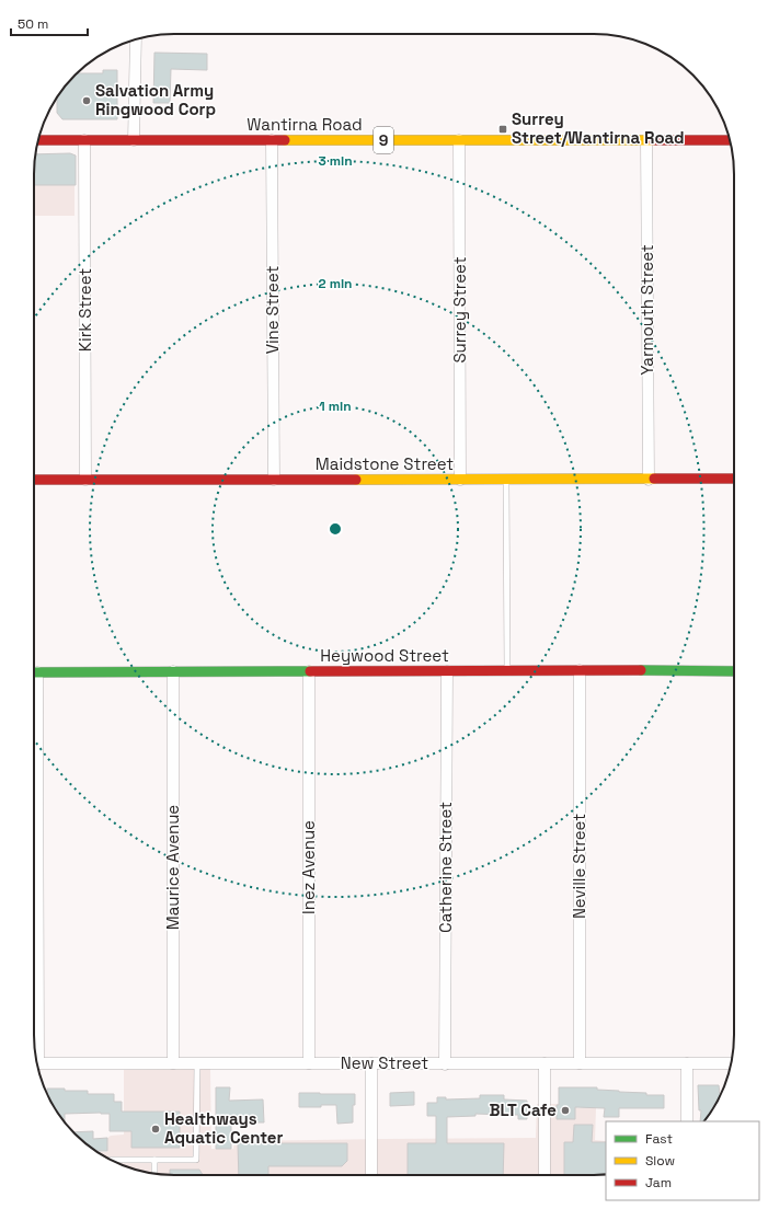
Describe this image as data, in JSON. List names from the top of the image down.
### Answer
{
  "streets": {
    "street": [
      "Wantirna Road",
      "9",
      "Kirk Street",
      "Vine Street",
      "Surrey Street",
      "Yarmouth Street",
      "Maidstone Street",
      "Heywood Street",
      "Neville Street",
      "Maurice Avenue",
      "Inez Avenue",
      "Catherine Street",
      "New Street"
    ]
  },
  "crossings": [
    ["Wantirna Road", "Kirk Street"],
    ["Wantirna Road", "Vine Street"],
    ["Wantirna Road", "Surrey Street"],
    ["Wantirna Road", "Yarmouth Street"],
    ["Kirk Street", "Maidstone Street"],
    ["Vine Street", "Maidstone Street"],
    ["Surrey Street", "Maidstone Street"],
    ["Yarmouth Street", "Maidstone Street"],
    ["Heywood Street", "Neville Street"],
    ["Heywood Street", "Maurice Avenue"],
    ["Heywood Street", "Inez Avenue"],
    ["Heywood Street", "Catherine Street"],
    ["Neville Street", "New Street"],
    ["Maurice Avenue", "New Street"],
    ["Inez Avenue", "New Street"],
    ["Catherine Street", "New Street"]
  ],
  "places": {
    "other": ["Salvation Army Ringwood Corp", "BLT Cafe", "Healthways Aquatic Center"],
    "transit": ["Surrey Street/Wantirna Road"]
  },
  "legend": ["Fast", "Slow", "Jam"],
  "scale_bar": "50 m",
  "rings": ["3 min", "2 min", "1 min"]
}
